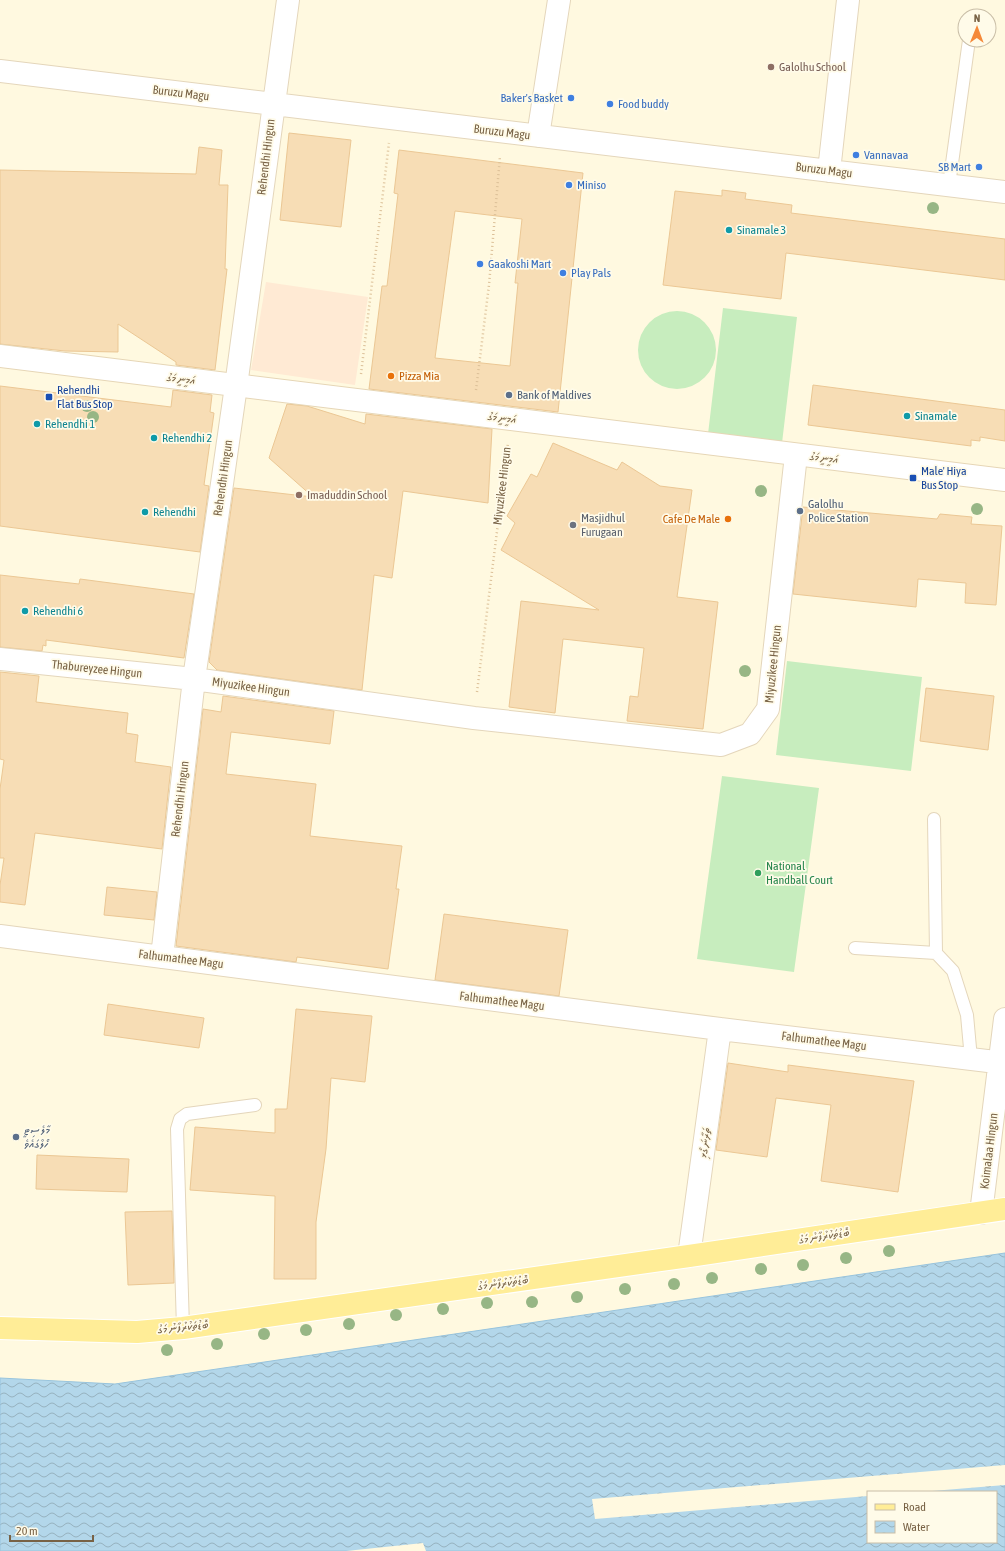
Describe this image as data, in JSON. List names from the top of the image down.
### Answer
{
  "streets": {
    "main road": ["ބޮޑުތަކުރުފާނު މަގު"],
    "street": [
      "Buruzu Magu",
      "Rehendhi Hingun",
      "އަމީނީ މަގު",
      "Miyuzikee Hingun",
      "Thabureyzee Hingun",
      "Falhumathee Magu",
      "ތަރާނަ ގޯޅި",
      "Koimalaa Hingun"
    ]
  },
  "crossings": [
    ["Buruzu Magu", "Rehendhi Hingun"],
    ["Rehendhi Hingun", "އަމީނީ މަގު"],
    ["Rehendhi Hingun", "Miyuzikee Hingun"],
    ["Rehendhi Hingun", "Thabureyzee Hingun"],
    ["Rehendhi Hingun", "Falhumathee Magu"],
    ["އަމީނީ މަގު", "Miyuzikee Hingun"],
    ["Miyuzikee Hingun", "Thabureyzee Hingun"],
    ["Falhumathee Magu", "ތަރާނަ ގޯޅި"],
    ["Falhumathee Magu", "Koimalaa Hingun"],
    ["ތަރާނަ ގޯޅި", "ބޮޑުތަކުރުފާނު މަގު"],
    ["Koimalaa Hingun", "ބޮޑުތަކުރުފާނު މަގު"]
  ],
  "places": {
    "other": [
      "Galolhu School",
      "Baker's Basket",
      "Food buddy",
      "Vannavaa",
      "SB Mart",
      "Miniso",
      "Sinamale 3",
      "Gaakoshi Mart",
      "Play Pals",
      "Pizza Mia",
      "Bank of Maldives",
      "Sinamale",
      "Rehendhi 1",
      "Rehendhi 2",
      "Imaduddin School",
      "Galolhu Police Station",
      "Rehendhi",
      "Cafe De Male",
      "Masjidhul Furugaan",
      "Rehendhi 6",
      "National Handball Court",
      "މާލެ ސިޓީ ހޯލްގައެވެ"
    ],
    "transit": ["Rehendhi Flat Bus Stop", "Male' Hiya Bus Stop"]
  },
  "legend": ["Road", "Water"],
  "scale_bar": "20 m",
  "north": "top"
}
